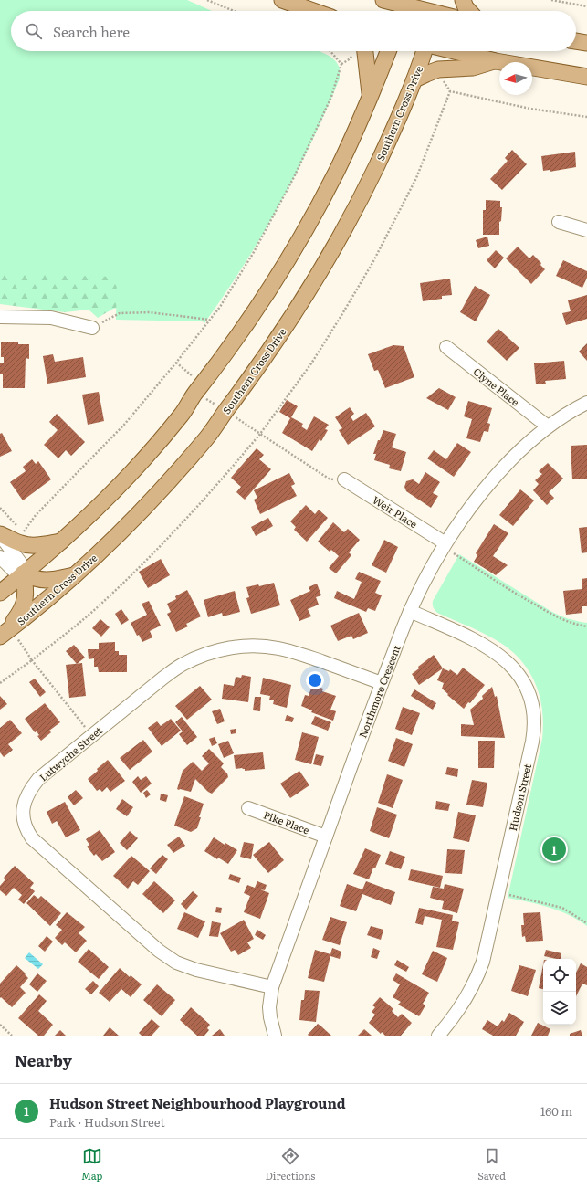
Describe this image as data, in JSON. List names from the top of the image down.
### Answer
{
  "streets": {
    "main road": ["Southern Cross Drive"],
    "street": [
      "Clyne Place",
      "Weir Place",
      "Northmore Crescent",
      "Lutwyche Street",
      "Hudson Street",
      "Pike Place"
    ]
  },
  "crossings": [
    ["Clyne Place", "Northmore Crescent"],
    ["Weir Place", "Northmore Crescent"],
    ["Northmore Crescent", "Lutwyche Street"],
    ["Northmore Crescent", "Hudson Street"],
    ["Northmore Crescent", "Pike Place"]
  ],
  "north": "left",
  "page": {
    "search": "Search here",
    "pins": "1",
    "heading": "Nearby",
    "list": [
      {
        "mark": "1",
        "name": "Hudson Street Neighbourhood Playground",
        "note": "Park · Hudson Street",
        "value": "160 m"
      }
    ],
    "nav": ["Map", "Directions", "Saved"]
  }
}
